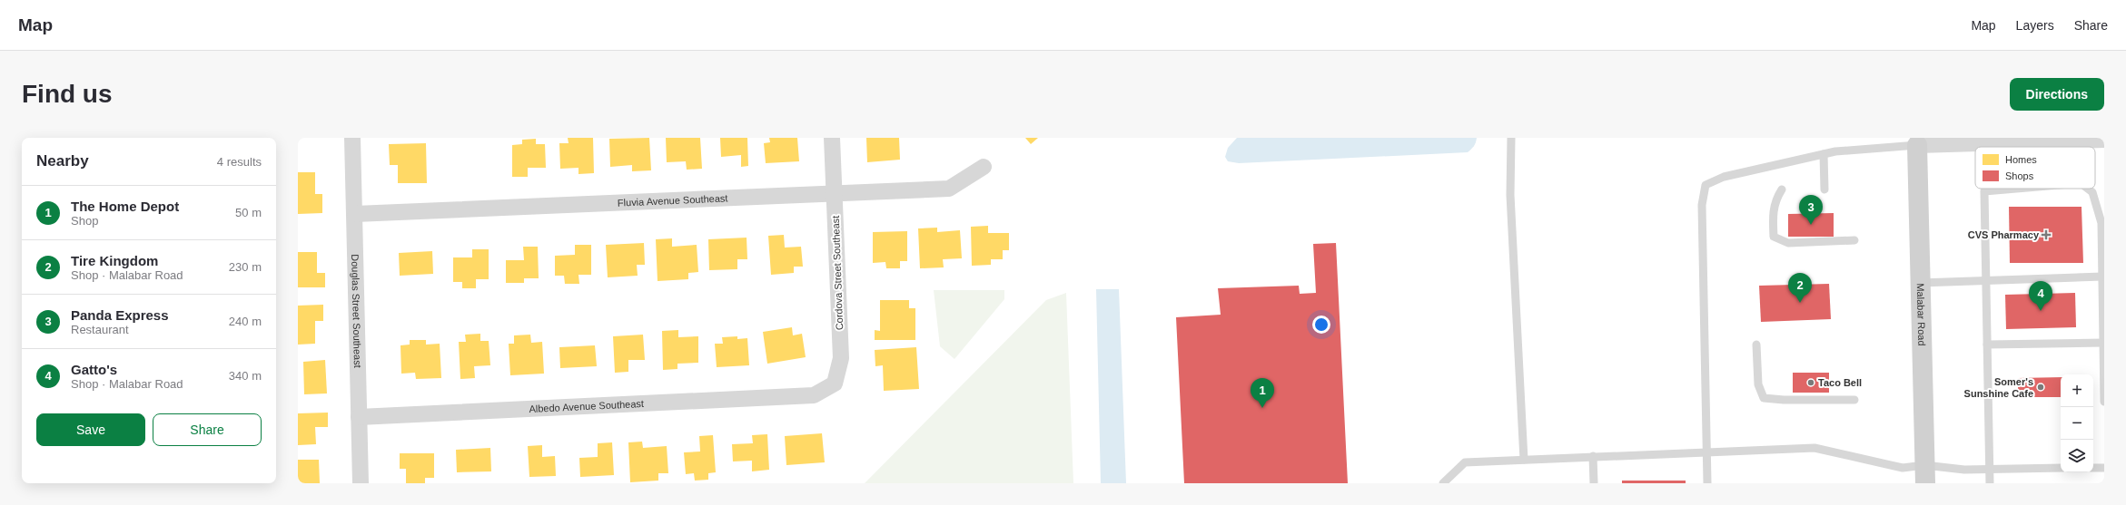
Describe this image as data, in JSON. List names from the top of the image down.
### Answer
{
  "streets": {
    "main road": ["Malabar Road"],
    "street": [
      "Fluvia Avenue Southeast",
      "Cordova Street Southeast",
      "Douglas Street Southeast",
      "Albedo Avenue Southeast"
    ]
  },
  "crossings": [
    ["Fluvia Avenue Southeast", "Cordova Street Southeast"],
    ["Fluvia Avenue Southeast", "Douglas Street Southeast"],
    ["Cordova Street Southeast", "Albedo Avenue Southeast"],
    ["Douglas Street Southeast", "Albedo Avenue Southeast"]
  ],
  "places": {
    "health": ["CVS Pharmacy"],
    "other": ["Taco Bell", "Somer's Sunshine Cafe"]
  },
  "legend": ["Homes", "Shops"],
  "page": {
    "header": "Map",
    "nav": ["Map", "Layers", "Share"],
    "buttons": [
      "Directions",
      ["Save", "Share"]
    ],
    "title": "Find us",
    "heading": ["Nearby", "4 results"],
    "list": [
      {
        "mark": "1",
        "name": "The Home Depot",
        "note": "Shop",
        "value": "50 m"
      },
      {
        "mark": "2",
        "name": "Tire Kingdom",
        "note": "Shop · Malabar Road",
        "value": "230 m"
      },
      {
        "mark": "3",
        "name": "Panda Express",
        "note": "Restaurant",
        "value": "240 m"
      },
      {
        "mark": "4",
        "name": "Gatto's",
        "note": "Shop · Malabar Road",
        "value": "340 m"
      }
    ],
    "pins": [
      "3",
      "2",
      "4",
      "1"
    ],
    "map_buttons": ["+", "−"]
  }
}
